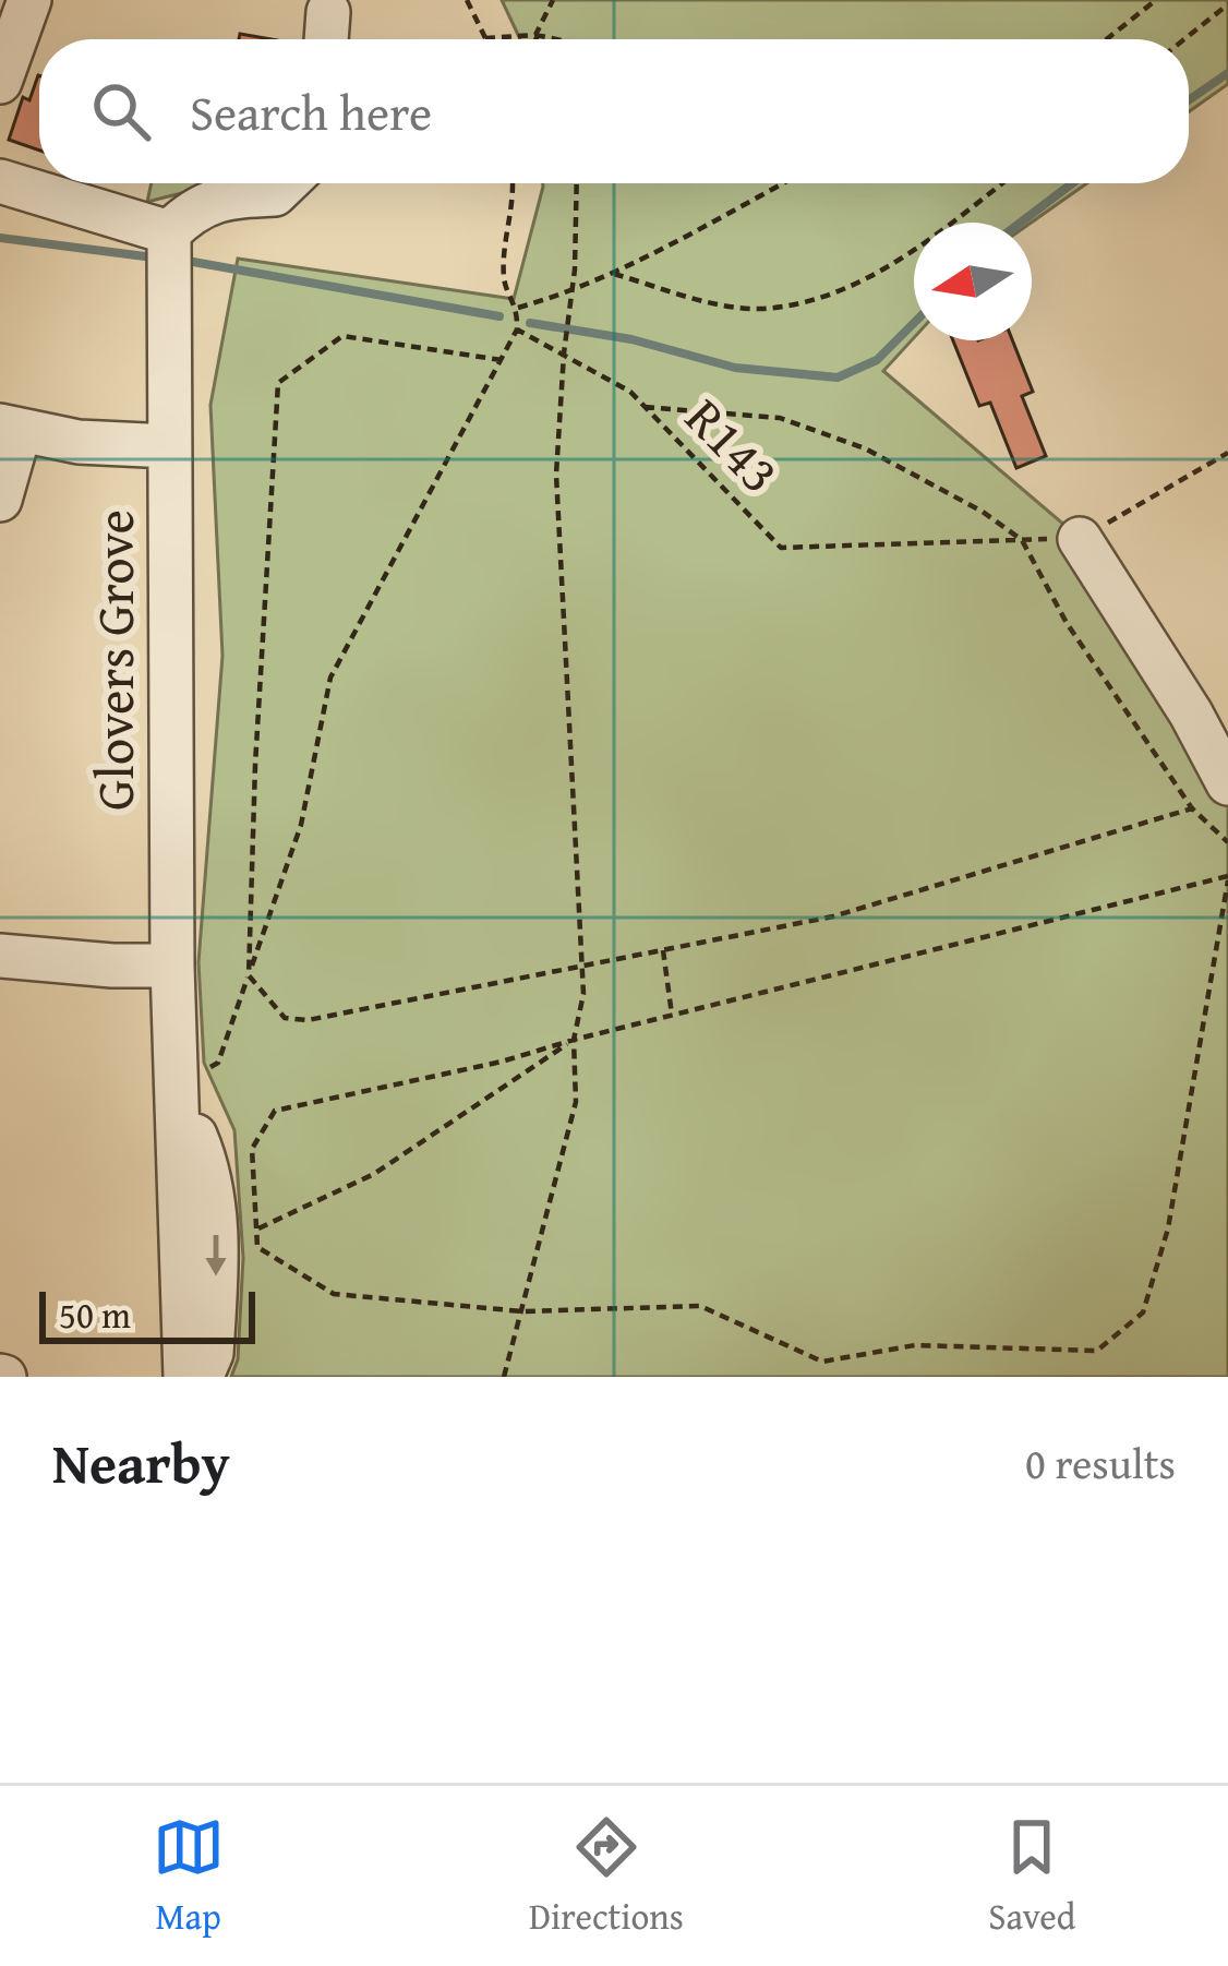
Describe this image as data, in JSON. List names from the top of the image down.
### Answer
{
  "streets": {
    "street": ["Glovers Grove"],
    "path": ["R143"]
  },
  "scale_bar": "50 m",
  "north": "left",
  "page": {
    "search": "Search here",
    "scale": "50 m",
    "heading": ["Nearby", "0 results"],
    "nav": ["Map", "Directions", "Saved"]
  }
}
